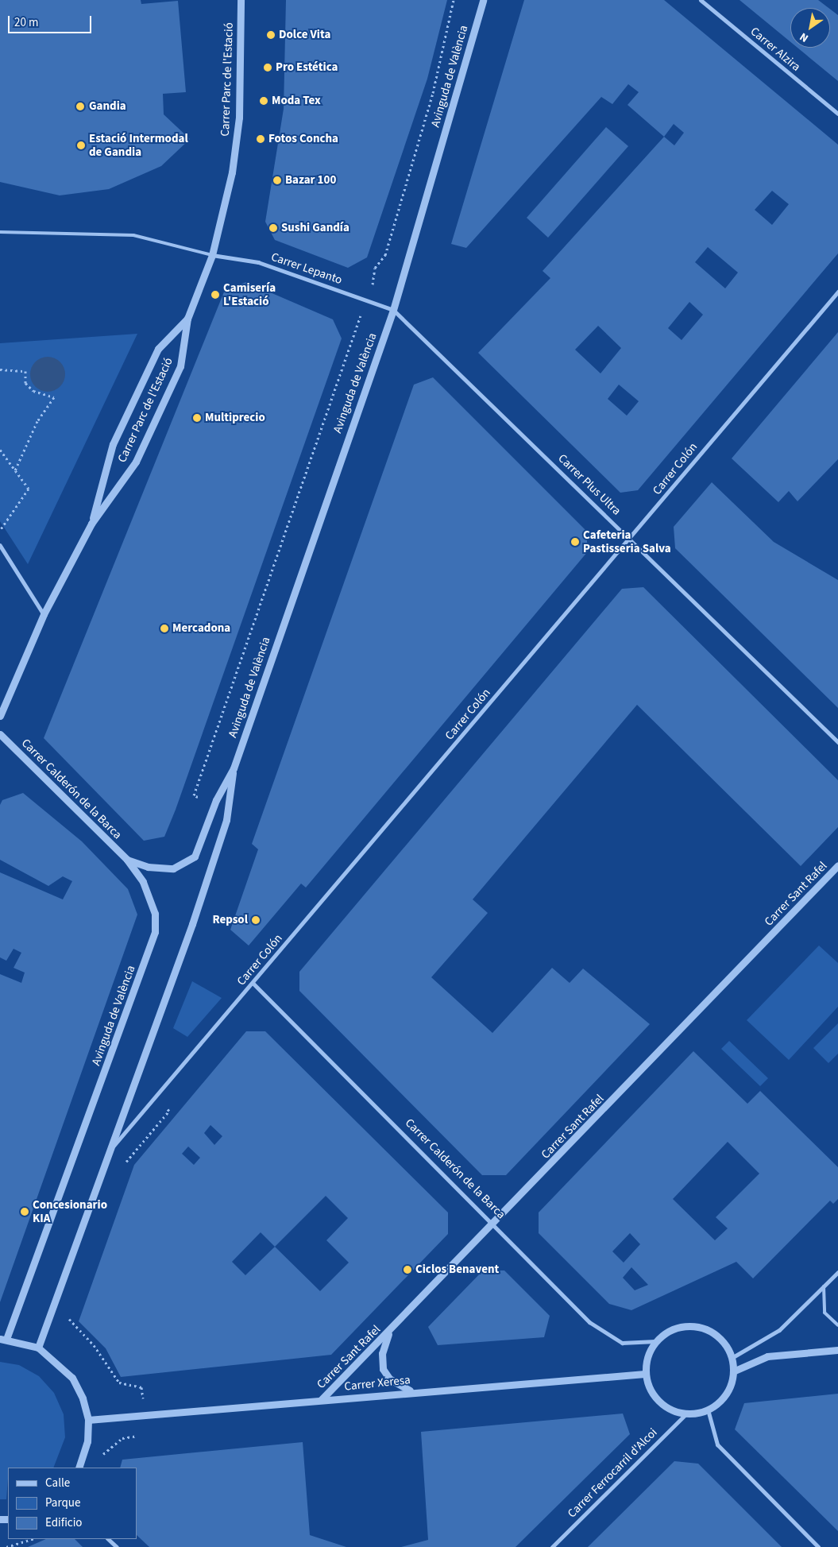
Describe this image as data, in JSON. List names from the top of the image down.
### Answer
{
  "streets": {
    "street": [
      "Carrer Alzira",
      "Avinguda de València",
      "Carrer Parc de l'Estació",
      "Carrer Lepanto",
      "Carrer Colón",
      "Carrer Plus Ultra",
      "Carrer Calderón de la Barca",
      "Carrer Sant Rafel",
      "Carrer Xeresa",
      "Carrer Ferrocarril d'Alcoi"
    ]
  },
  "crossings": [
    ["Avinguda de València", "Carrer Lepanto"],
    ["Avinguda de València", "Carrer Colón"],
    ["Avinguda de València", "Carrer Plus Ultra"],
    ["Avinguda de València", "Carrer Calderón de la Barca"],
    ["Carrer Parc de l'Estació", "Carrer Lepanto"],
    ["Carrer Lepanto", "Carrer Plus Ultra"],
    ["Carrer Colón", "Carrer Plus Ultra"],
    ["Carrer Colón", "Carrer Calderón de la Barca"],
    ["Carrer Calderón de la Barca", "Carrer Sant Rafel"],
    ["Carrer Calderón de la Barca", "Carrer Xeresa"],
    ["Carrer Calderón de la Barca", "Carrer Ferrocarril d'Alcoi"],
    ["Carrer Sant Rafel", "Carrer Xeresa"],
    ["Carrer Xeresa", "Carrer Ferrocarril d'Alcoi"]
  ],
  "places": [
    "Dolce Vita",
    "Pro Estética",
    "Moda Tex",
    "Gandia",
    "Fotos Concha",
    "Estació Intermodal de Gandia",
    "Bazar 100",
    "Sushi Gandía",
    "Camisería L'Estació",
    "Multiprecio",
    "Cafeteria Pastisseria Salva",
    "Mercadona",
    "Repsol",
    "Concesionario KIA",
    "Ciclos Benavent"
  ],
  "legend": ["Calle", "Parque", "Edificio"],
  "scale_bar": "20 m",
  "north": "bottom left"
}
